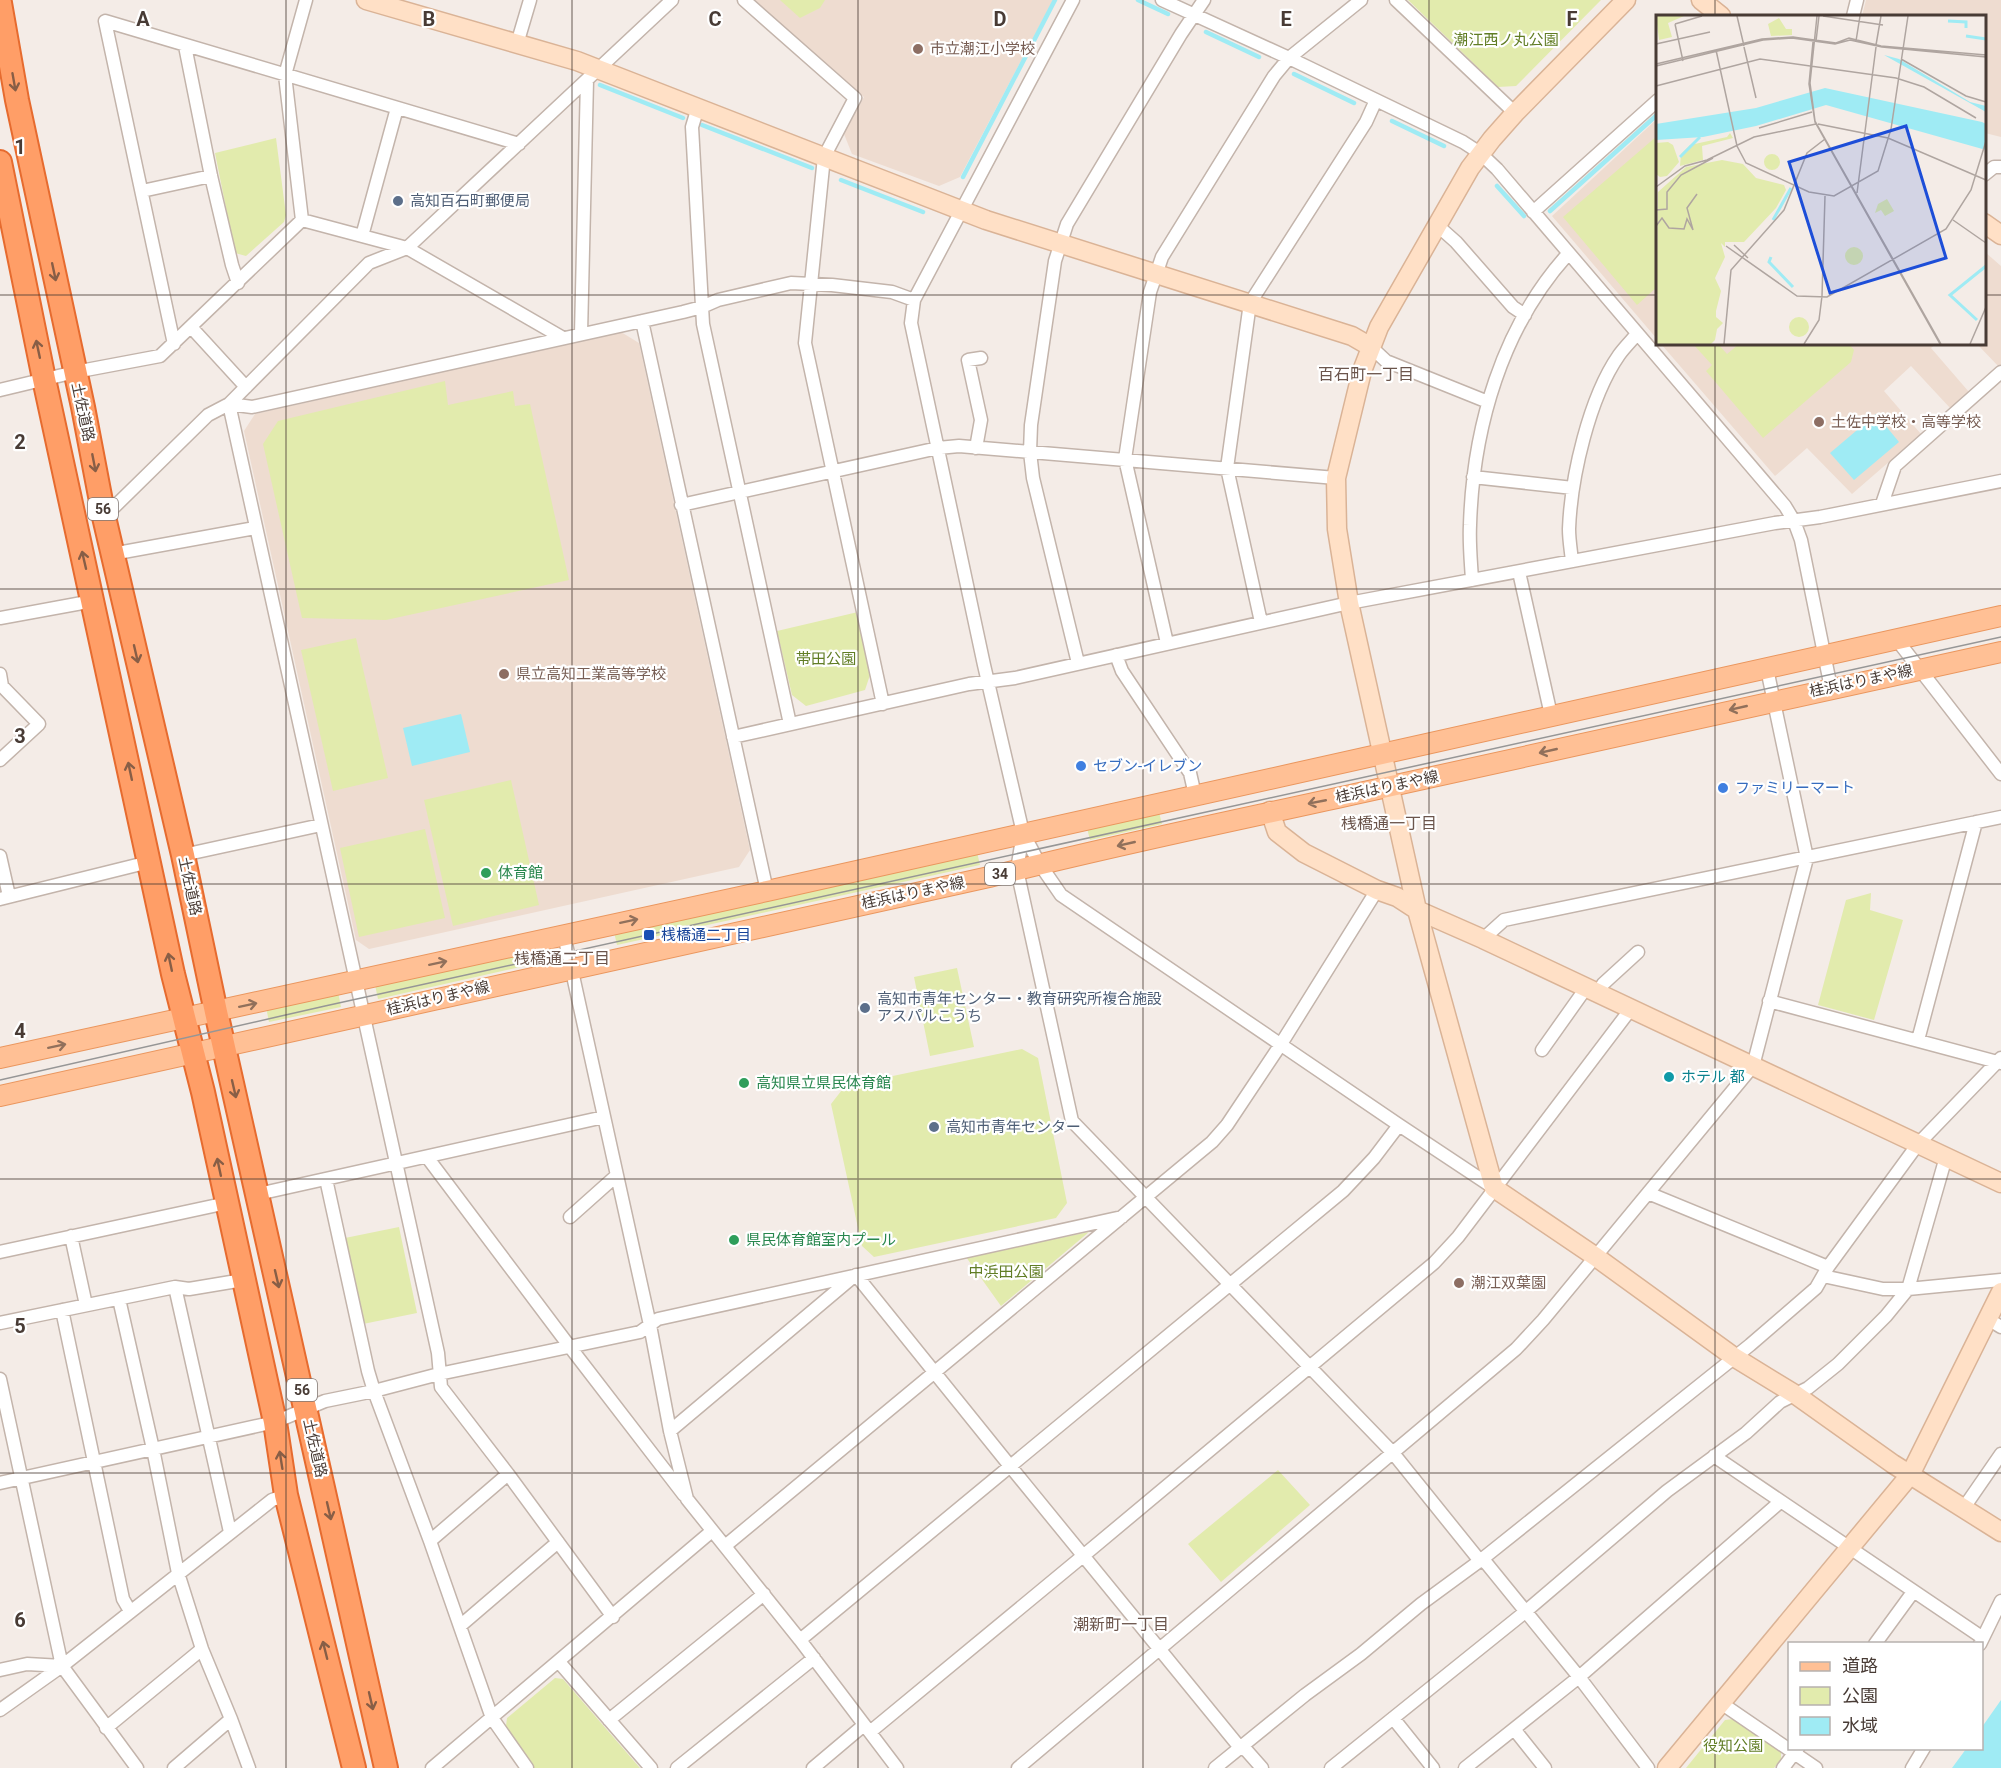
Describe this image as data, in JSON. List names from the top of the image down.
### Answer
{
  "streets": {
    "highway": ["土佐道路", "56"],
    "main road": ["桂浜はりまや線", "34"]
  },
  "crossings": [
    ["土佐道路", "桂浜はりまや線"],
    ["土佐道路", "34"]
  ],
  "districts": [
    "百石町一丁目",
    "桟橋通一丁目",
    "桟橋通二丁目",
    "潮新町一丁目"
  ],
  "parks": [
    "潮江西ノ丸公園",
    "帯田公園",
    "中浜田公園",
    "役知公園"
  ],
  "places": {
    "other": [
      "市立潮江小学校",
      "高知百石町郵便局",
      "土佐中学校・高等学校",
      "県立高知工業高等学校",
      "セブン-イレブン",
      "ファミリーマート",
      "体育館",
      "高知市青年センター・教育研究所複合施設 アスパルこうち",
      "ホテル 都",
      "高知県立県民体育館",
      "高知市青年センター",
      "県民体育館室内プール",
      "潮江双葉園"
    ],
    "transit": ["桟橋通二丁目"]
  },
  "legend": ["道路", "公園", "水域"],
  "grid": {
    "columns": [
      "A",
      "B",
      "C",
      "D",
      "E",
      "F"
    ],
    "rows": [
      "1",
      "2",
      "3",
      "4",
      "5",
      "6"
    ]
  }
}
